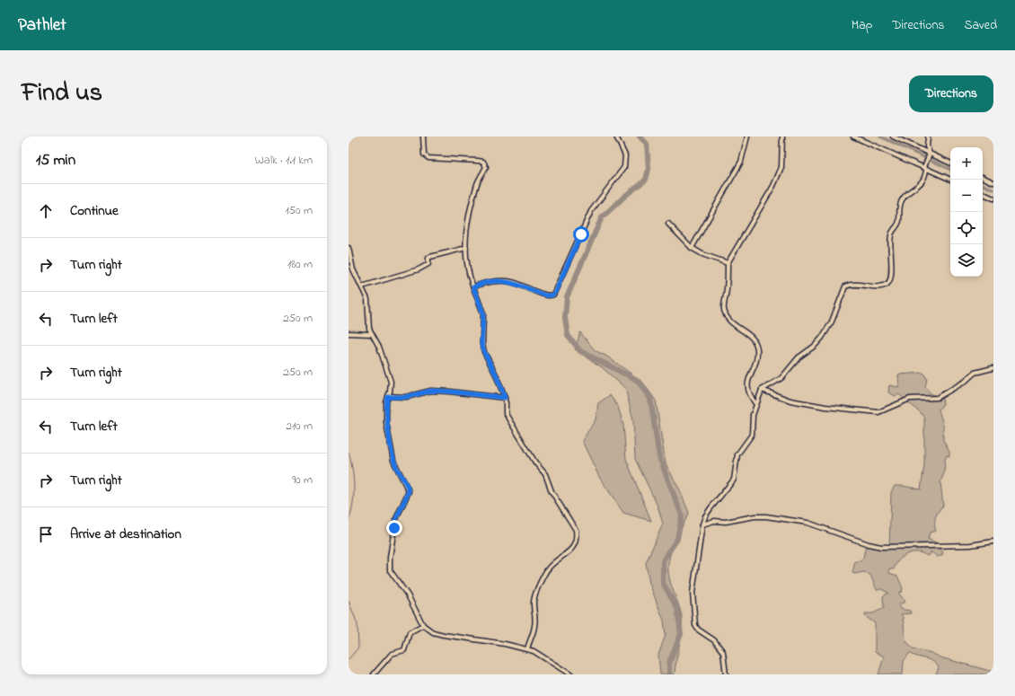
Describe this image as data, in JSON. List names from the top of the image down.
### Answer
{
  "page": {
    "header": "Pathlet",
    "nav": ["Map", "Directions", "Saved"],
    "title": "Find us",
    "buttons": "Directions",
    "heading": ["15 min", "Walk · 1.1 km"],
    "map_buttons": ["+", "−"],
    "list": [
      ["Continue", "150 m"],
      ["Turn right", "180 m"],
      ["Turn left", "250 m"],
      ["Turn right", "250 m"],
      ["Turn left", "210 m"],
      ["Turn right", "90 m"],
      "Arrive at destination"
    ]
  }
}
